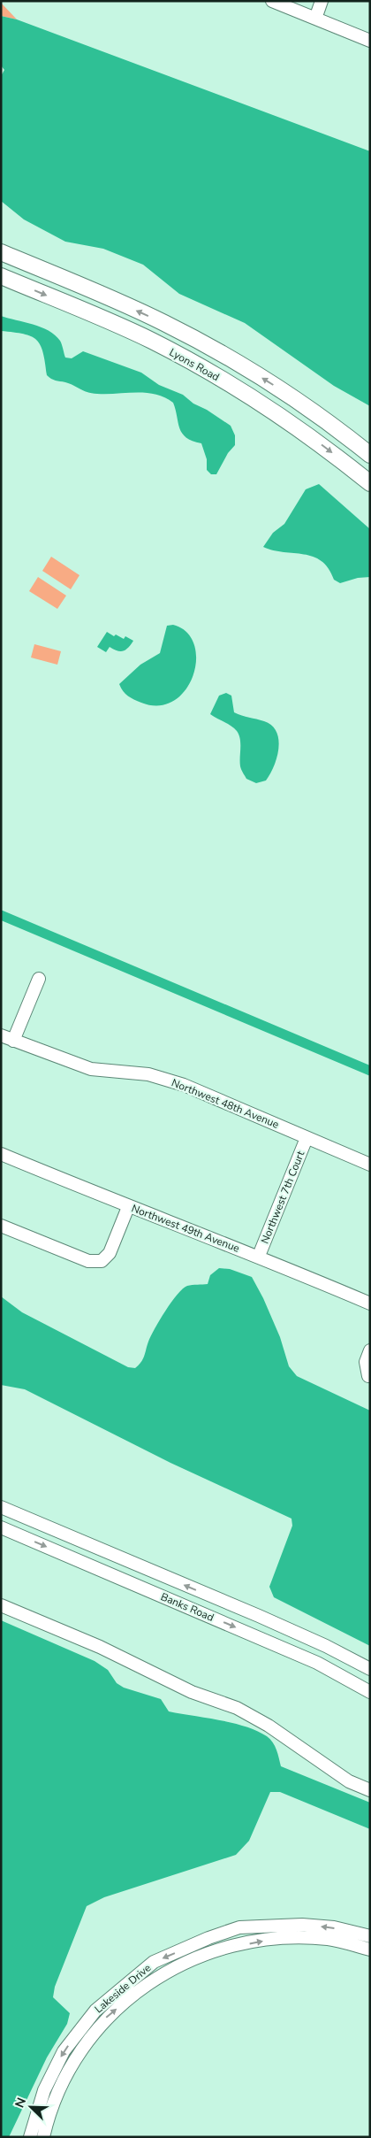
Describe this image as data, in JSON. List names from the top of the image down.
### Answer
{
  "streets": {
    "main road": ["Lyons Road"],
    "street": [
      "Northwest 48th Avenue",
      "Northwest 7th Court",
      "Northwest 49th Avenue",
      "Banks Road",
      "Lakeside Drive"
    ]
  },
  "crossings": [
    ["Northwest 48th Avenue", "Northwest 7th Court"],
    ["Northwest 7th Court", "Northwest 49th Avenue"]
  ],
  "north": "top left"
}
